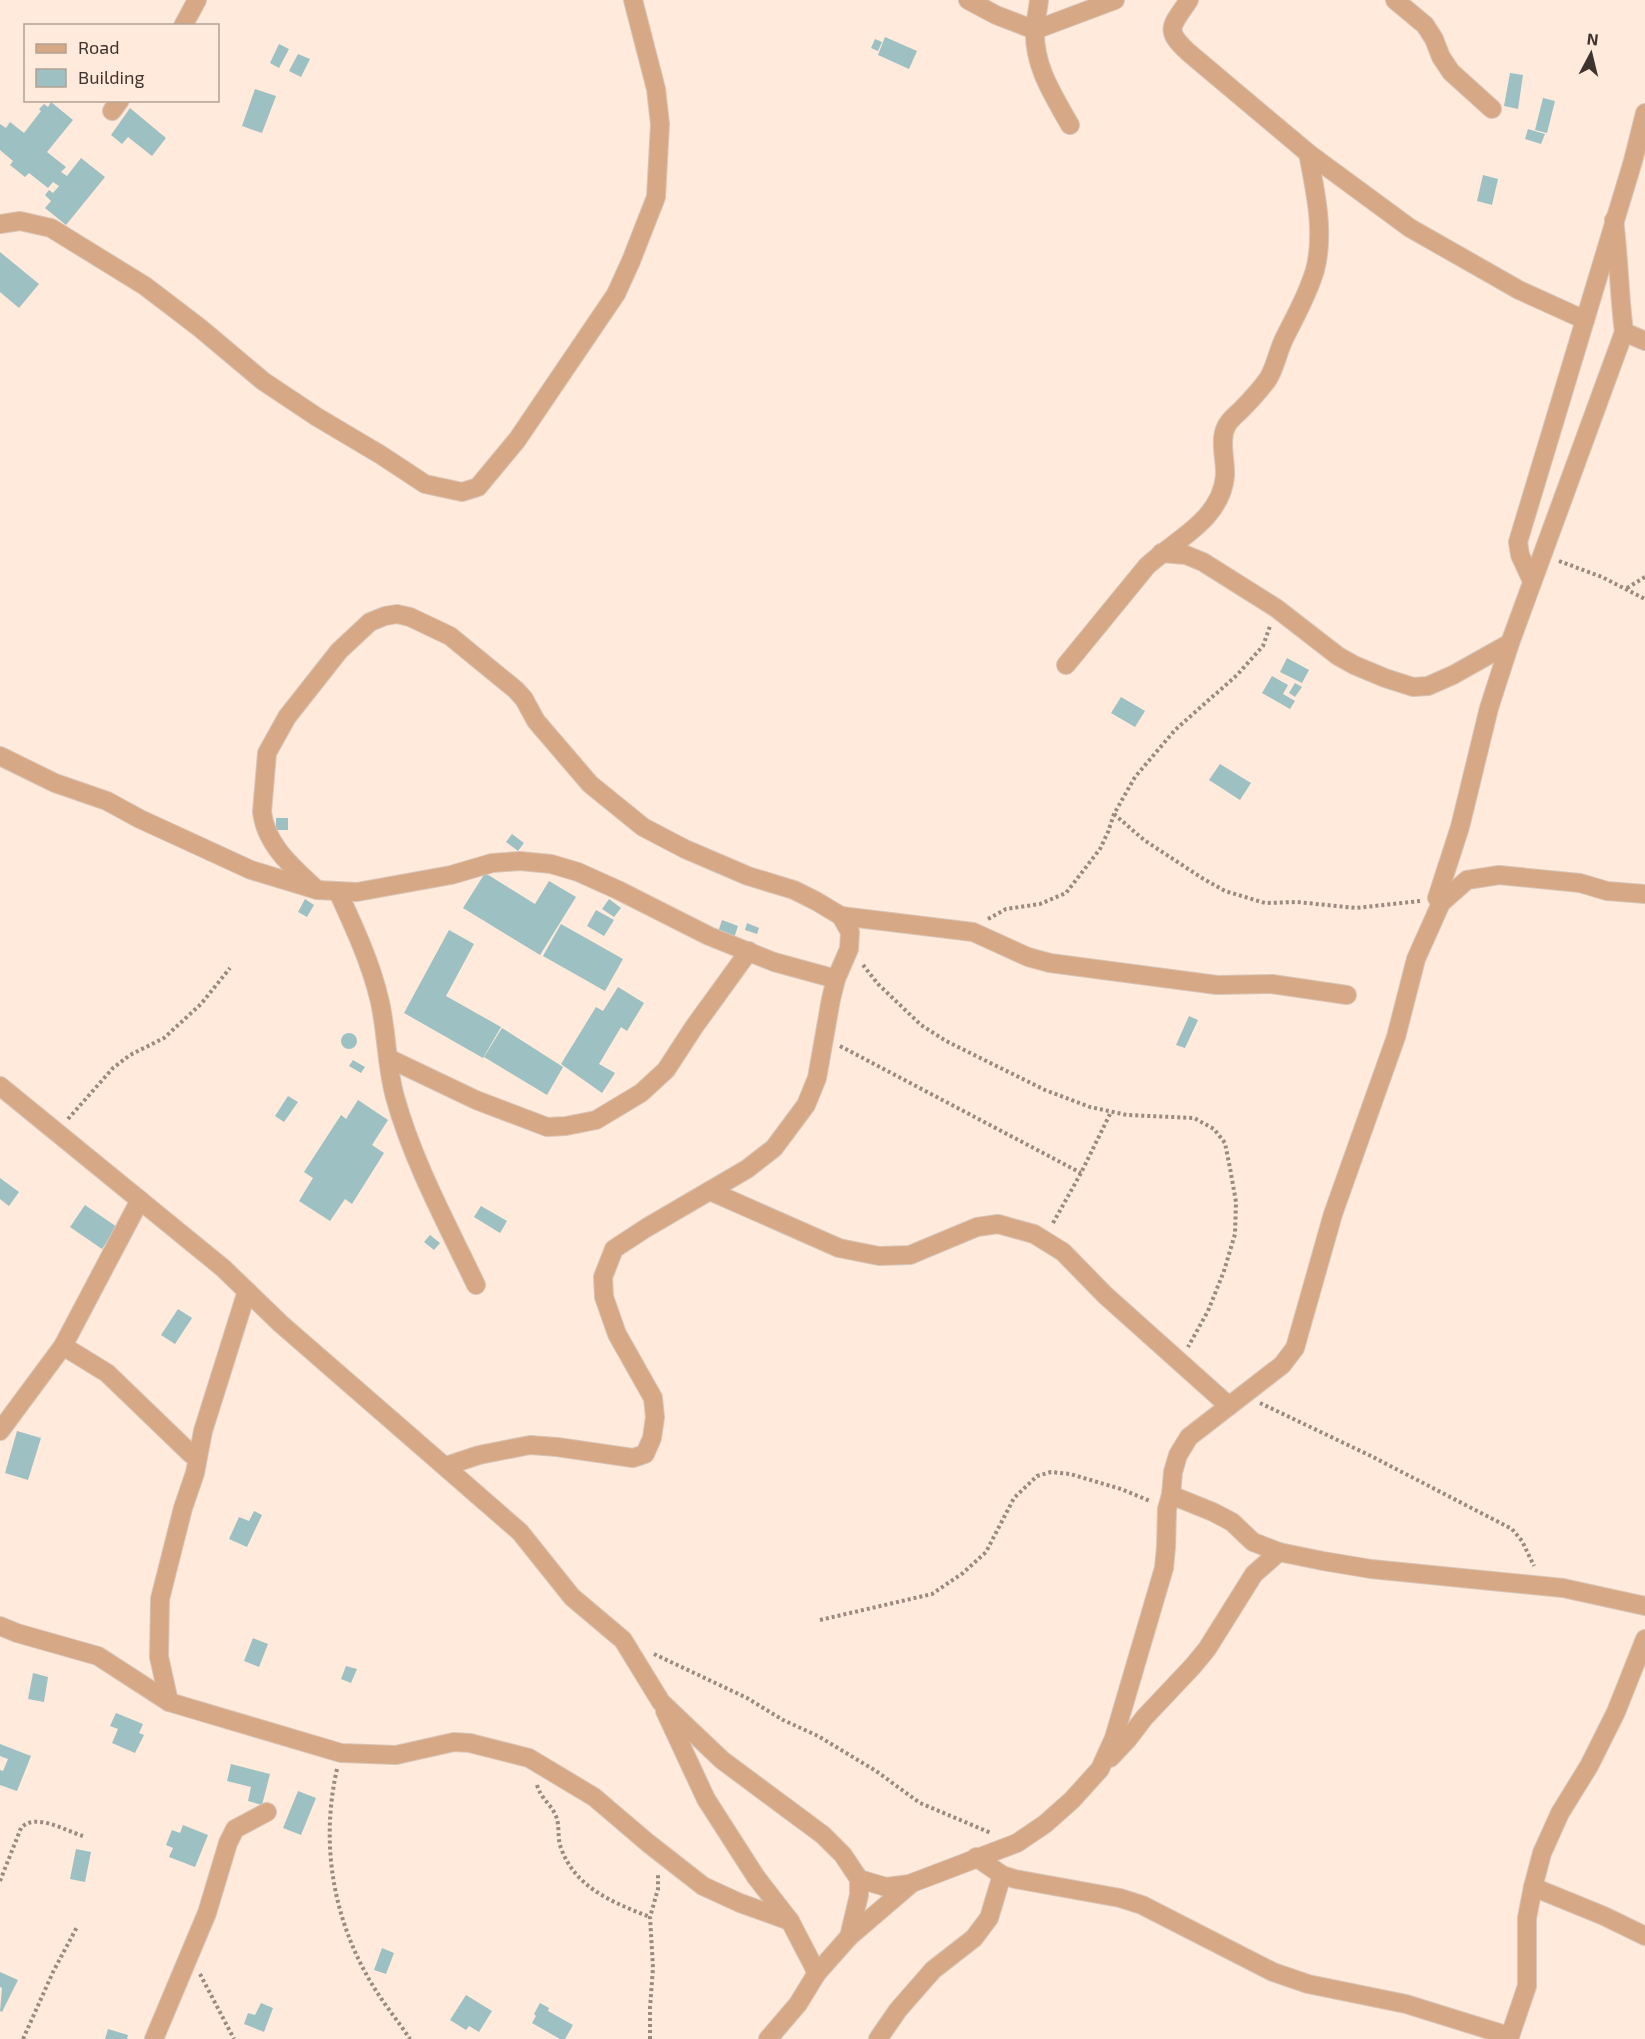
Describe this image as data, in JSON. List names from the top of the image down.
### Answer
{
  "legend": ["Road", "Building"],
  "north": "top"
}
